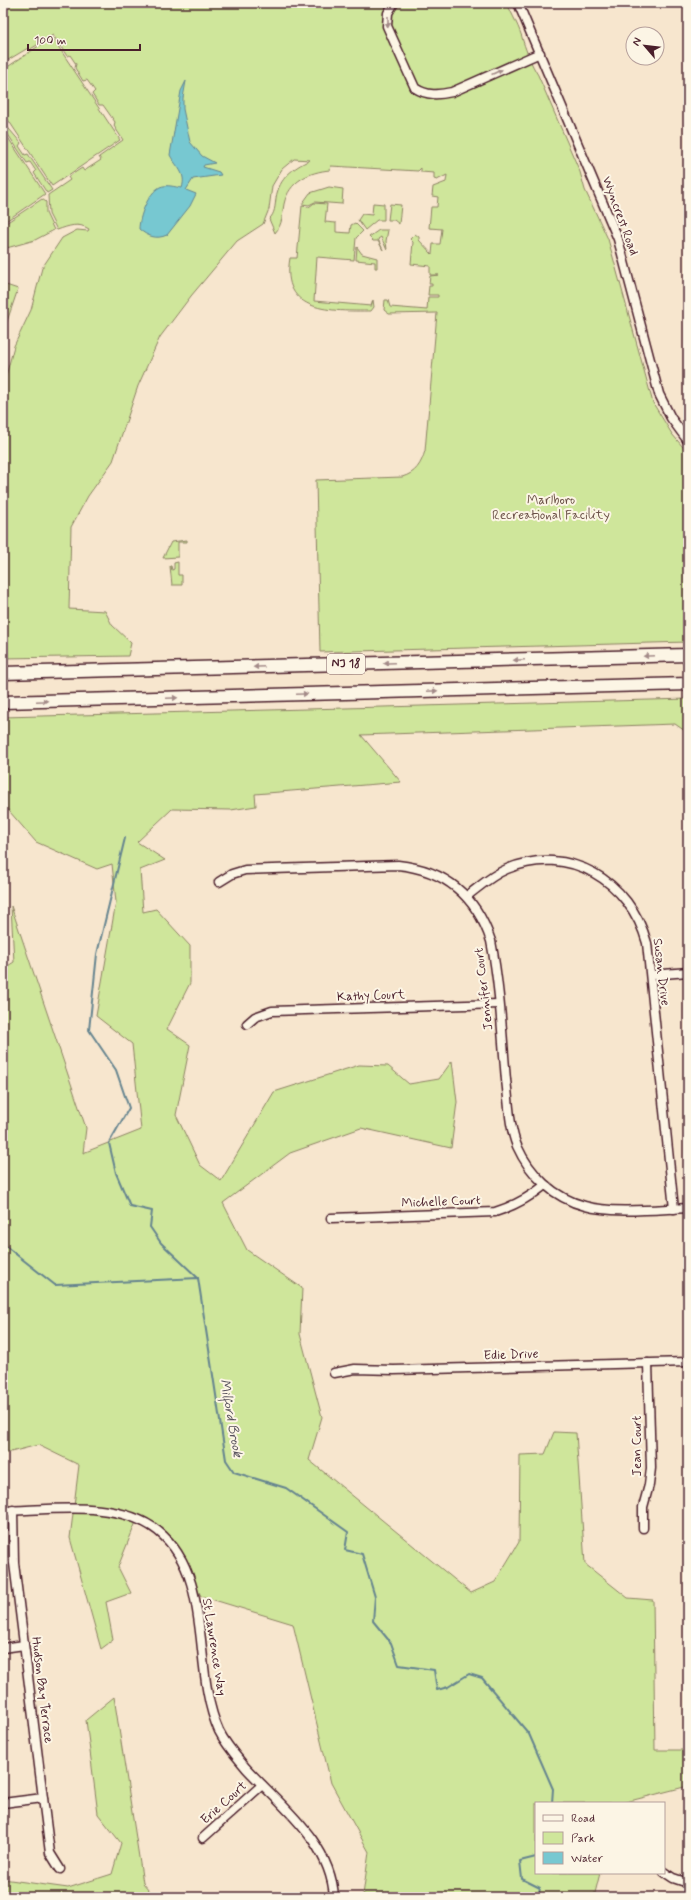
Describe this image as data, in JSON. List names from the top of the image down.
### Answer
{
  "streets": {
    "highway": ["NJ 18"],
    "street": [
      "Wyncrest Road",
      "Susan Drive",
      "Jennifer Court",
      "Kathy Court",
      "Michelle Court",
      "Edie Drive",
      "Jean Court",
      "St Lawrence Way",
      "Hudson Bay Terrace",
      "Erie Court"
    ]
  },
  "crossings": [
    ["Susan Drive", "Jennifer Court"],
    ["Jennifer Court", "Kathy Court"],
    ["Jennifer Court", "Michelle Court"],
    ["Edie Drive", "Jean Court"],
    ["St Lawrence Way", "Hudson Bay Terrace"],
    ["St Lawrence Way", "Erie Court"]
  ],
  "water": ["Milford Brook"],
  "parks": ["Marlboro Recreational Facility"],
  "legend": ["Road", "Park", "Water"],
  "scale_bar": "100 m",
  "north": "top left"
}
